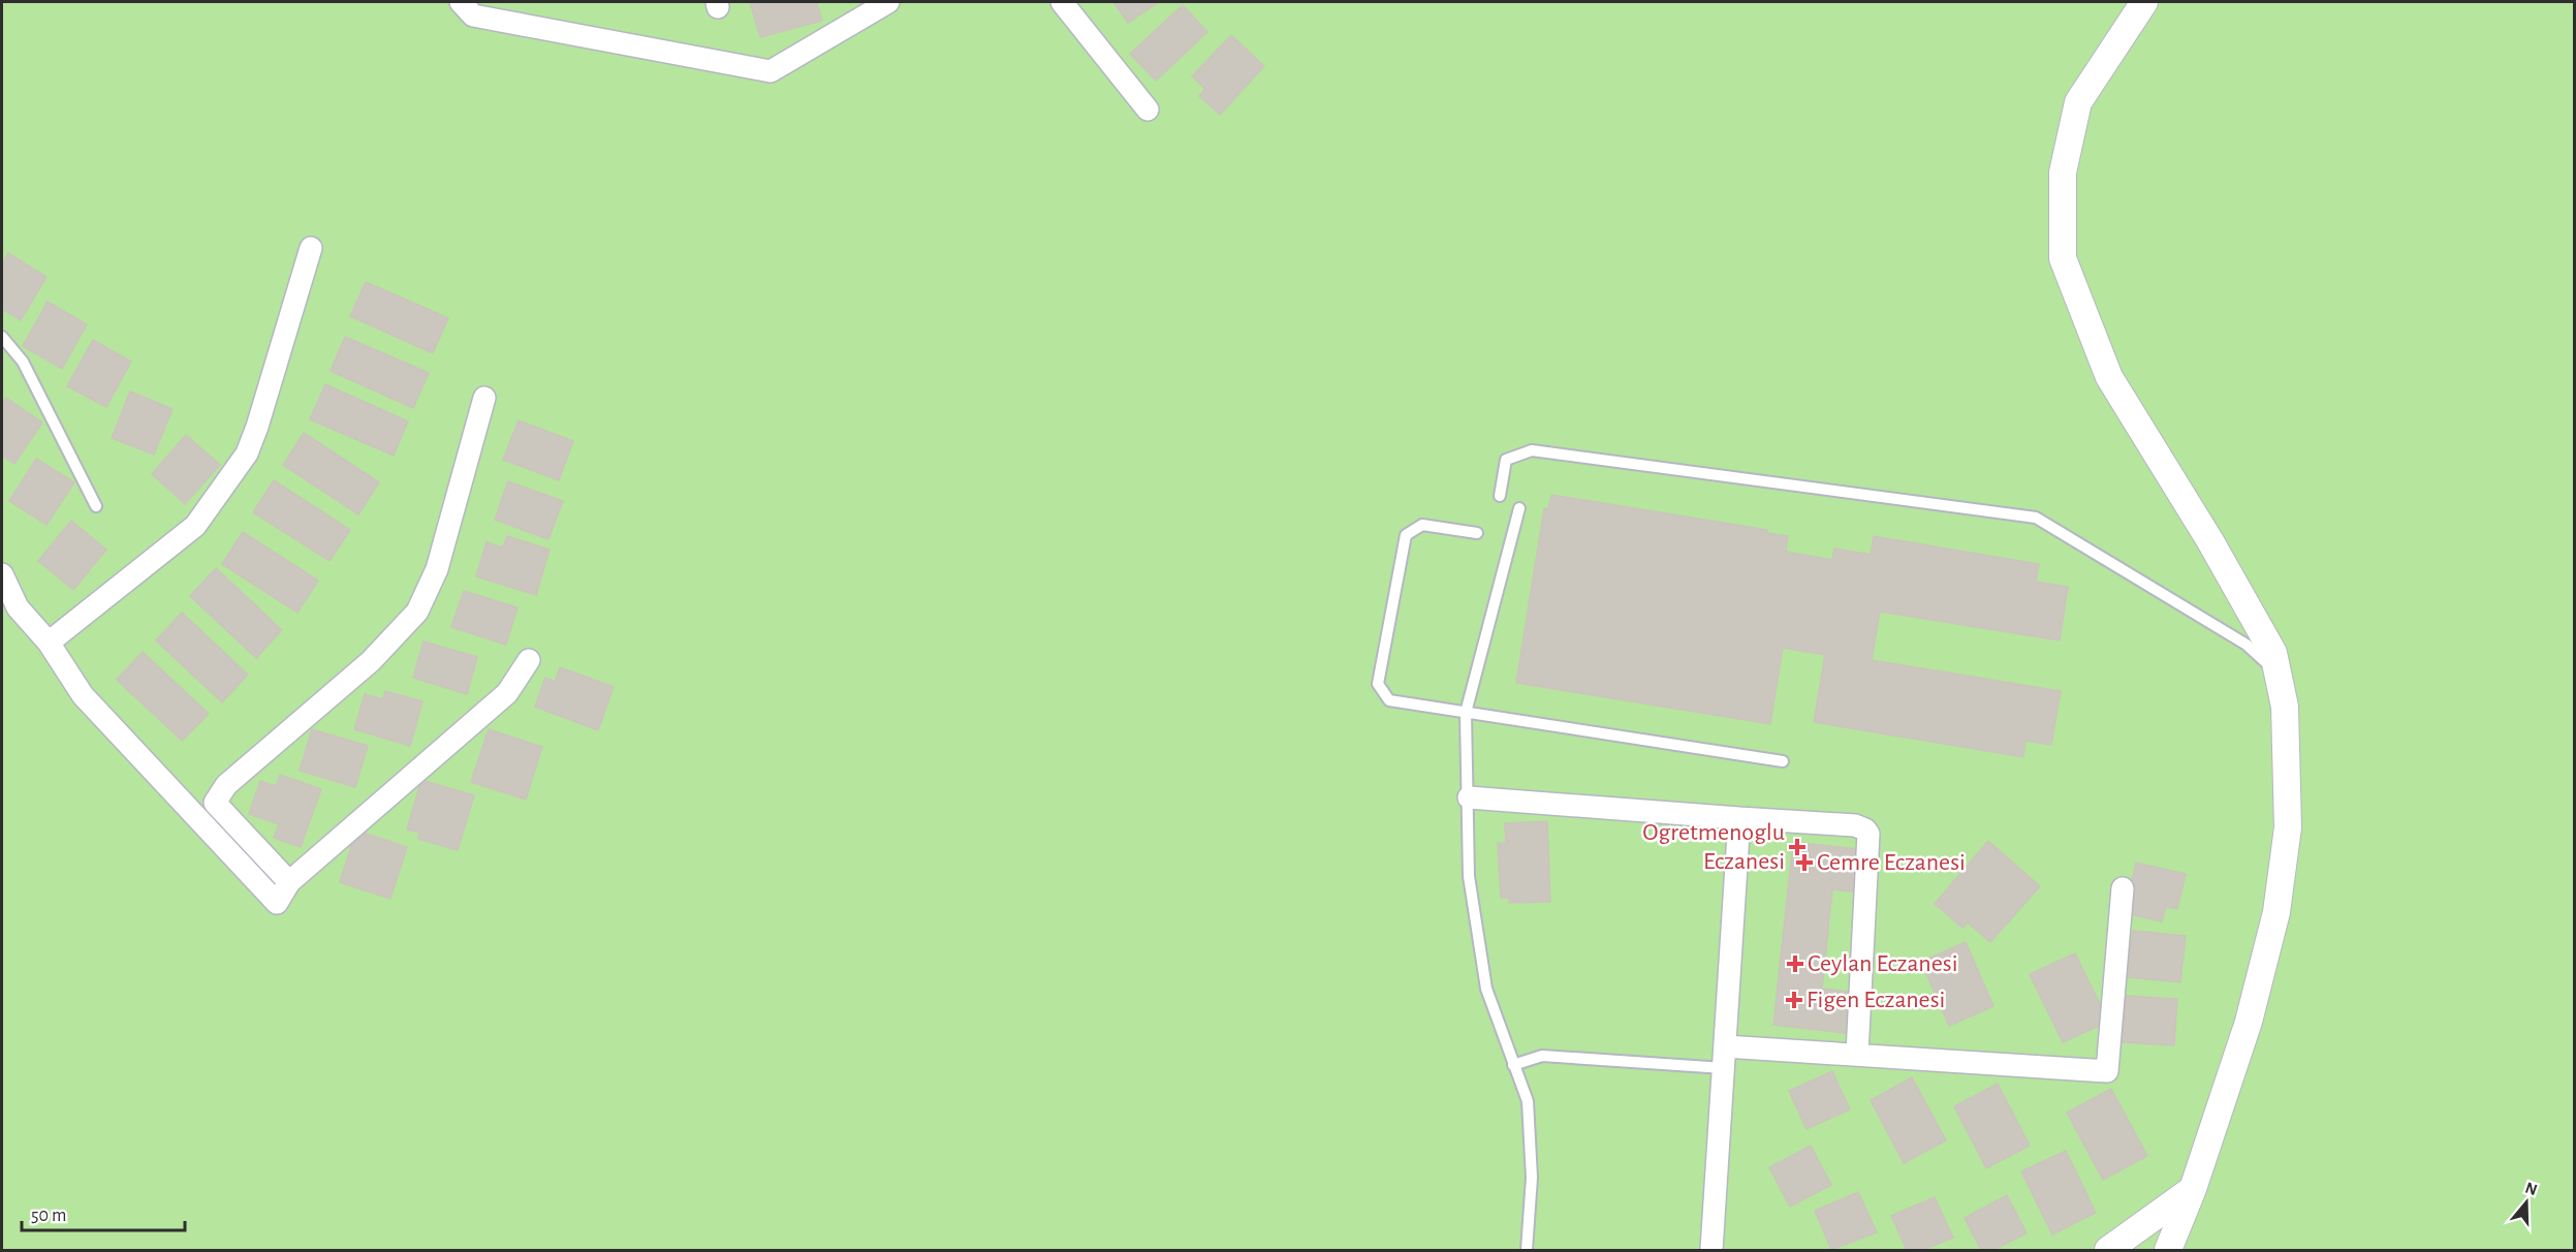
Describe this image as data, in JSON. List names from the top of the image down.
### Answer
{
  "places": {
    "health": [
      "Ogretmenoglu Eczanesi",
      "Cemre Eczanesi",
      "Ceylan Eczanesi",
      "Figen Eczanesi"
    ]
  },
  "scale_bar": "50 m",
  "north": "top"
}
